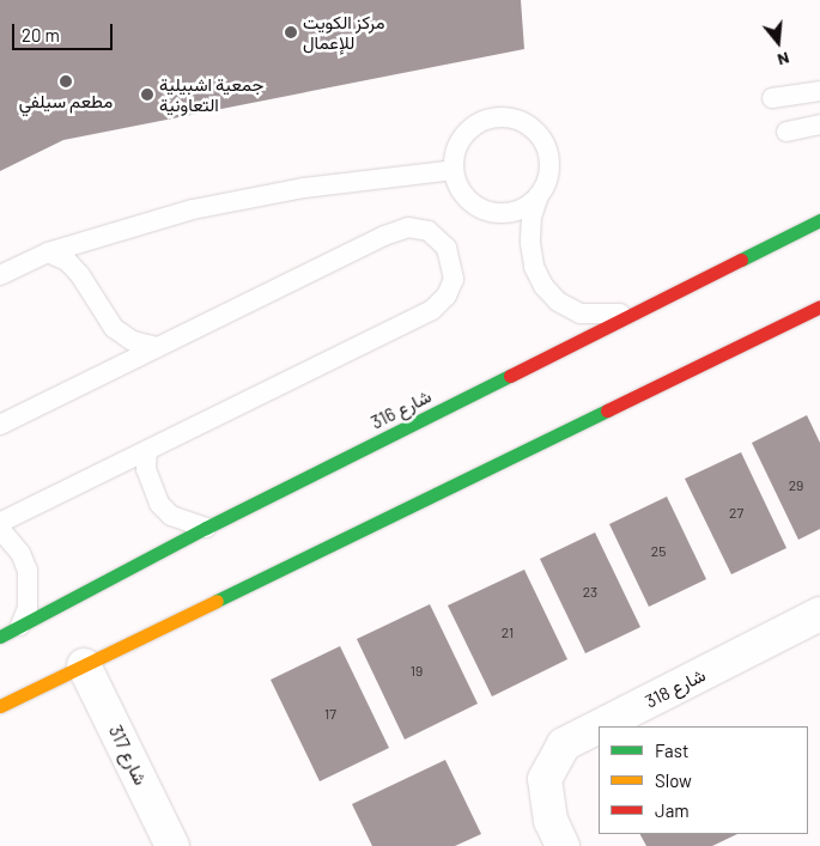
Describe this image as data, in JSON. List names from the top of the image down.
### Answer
{
  "streets": {
    "street": ["شارع 316", "شارع 318", "شارع 317"]
  },
  "places": ["مركز الكويت للإعمال", "مطعم سيلفي", "جمعية اشبيلية التعاونية"],
  "house_numbers": [
    "29",
    "27",
    "25",
    "23",
    "21",
    "19",
    "17"
  ],
  "legend": ["Fast", "Slow", "Jam"],
  "scale_bar": "20 m",
  "north": "bottom"
}
